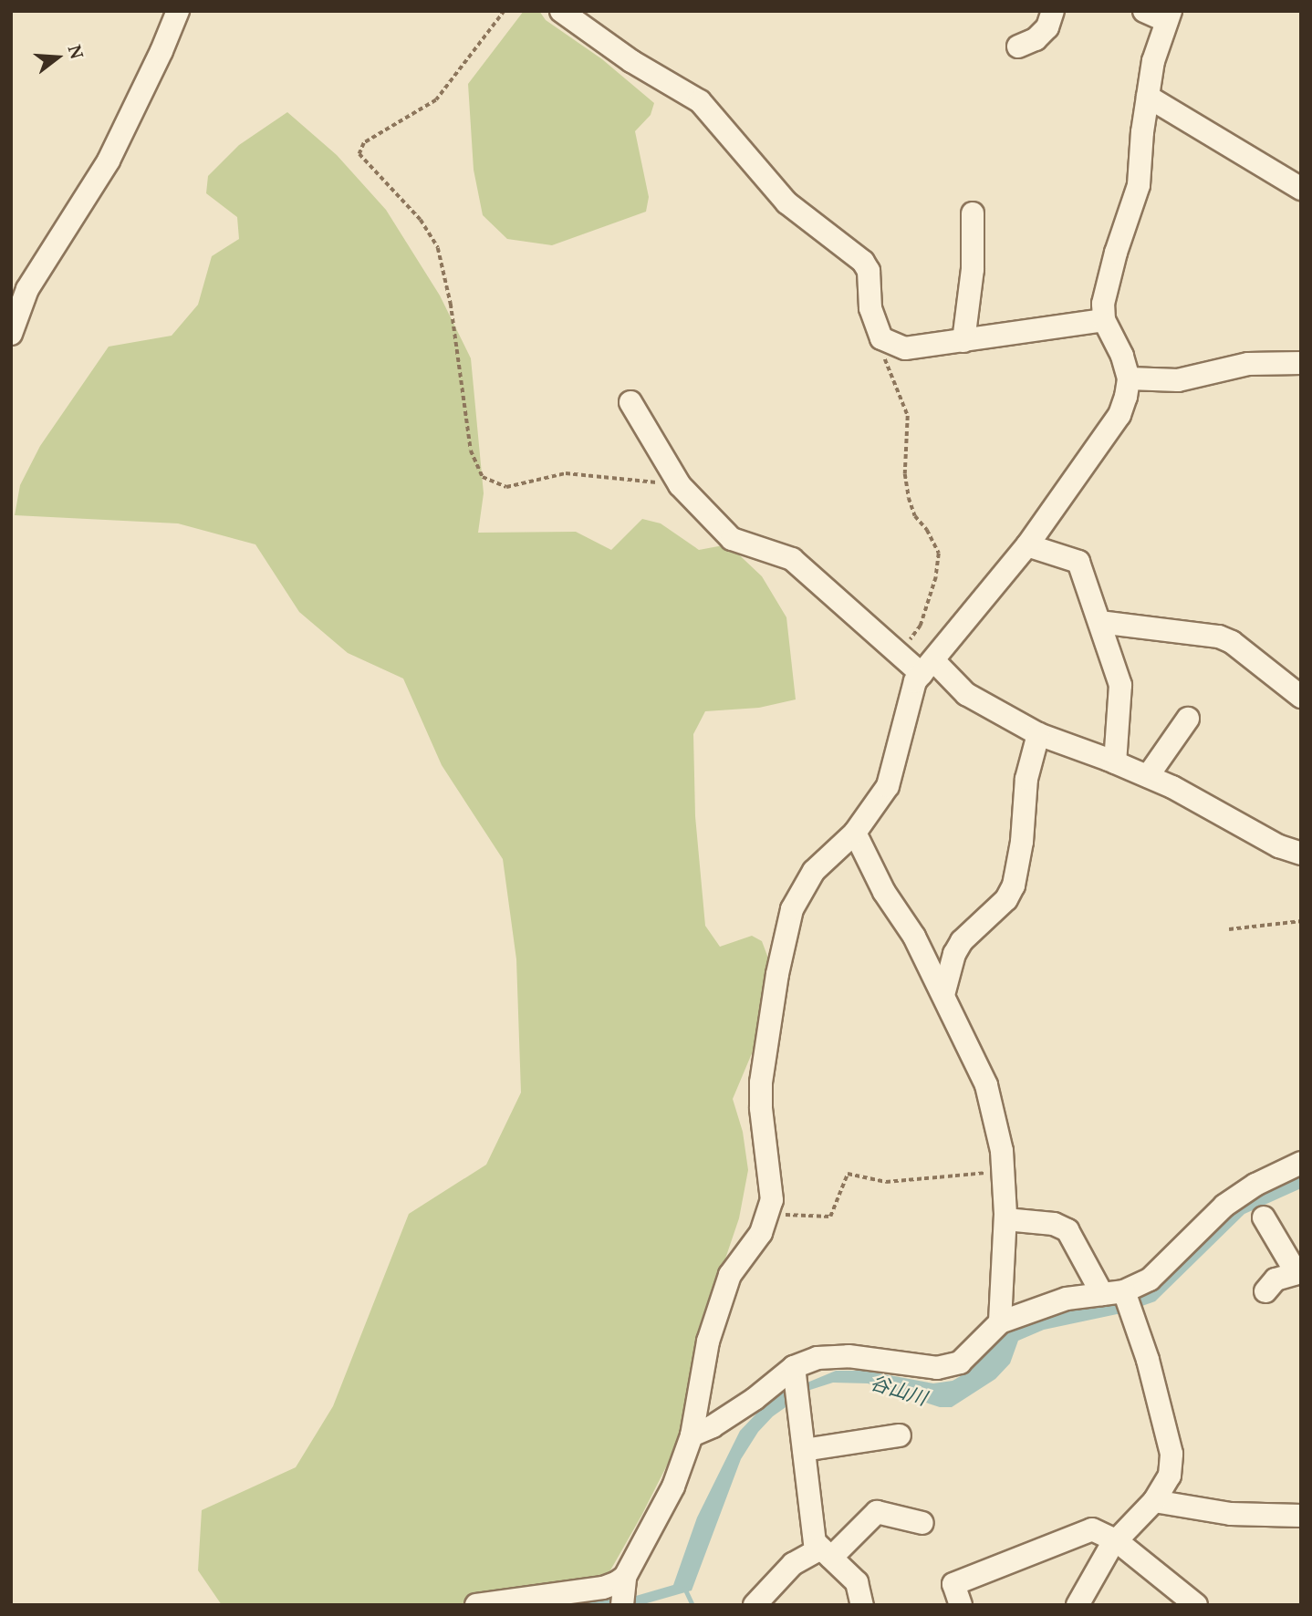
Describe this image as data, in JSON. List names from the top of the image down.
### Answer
{
  "water": ["谷山川"],
  "north": "right"
}
